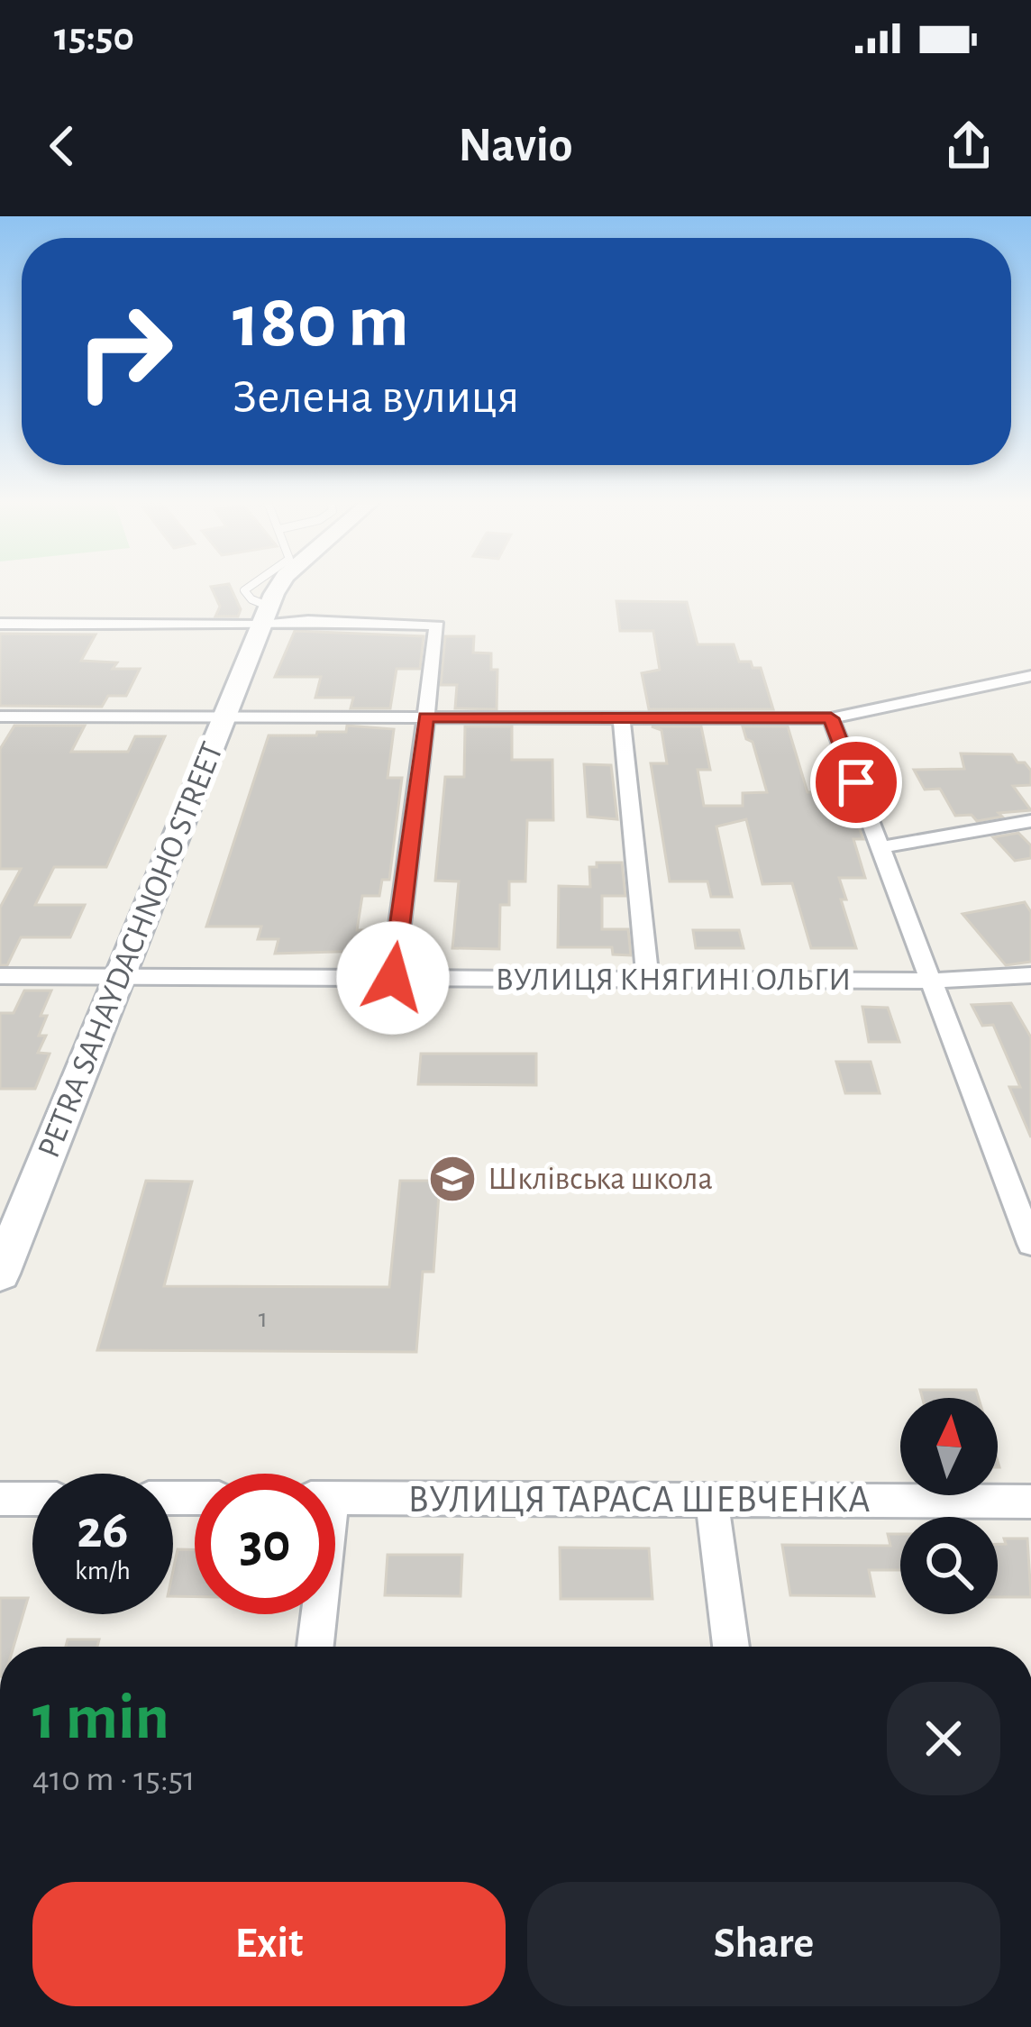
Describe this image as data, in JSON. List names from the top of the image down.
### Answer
{
  "streets": {
    "street": ["PETRA SAHAYDACHNOHO STREET", "ВУЛИЦЯ КНЯГИНІ ОЛЬГИ", "ВУЛИЦЯ ТАРАСА ШЕВЧЕНКА"]
  },
  "crossings": [
    ["PETRA SAHAYDACHNOHO STREET", "ВУЛИЦЯ КНЯГИНІ ОЛЬГИ"]
  ],
  "places": {
    "school or university": ["Шклівська школа"]
  },
  "house_numbers": ["1"],
  "north": "top",
  "page": {
    "status": "15:50",
    "header": "Navio",
    "turn": ["180 m", "Зелена вулиця"],
    "speed": "26 km/h",
    "limit": "30",
    "heading": ["1 min", "410 m · 15:51"],
    "buttons": ["Exit", "Share"]
  }
}
